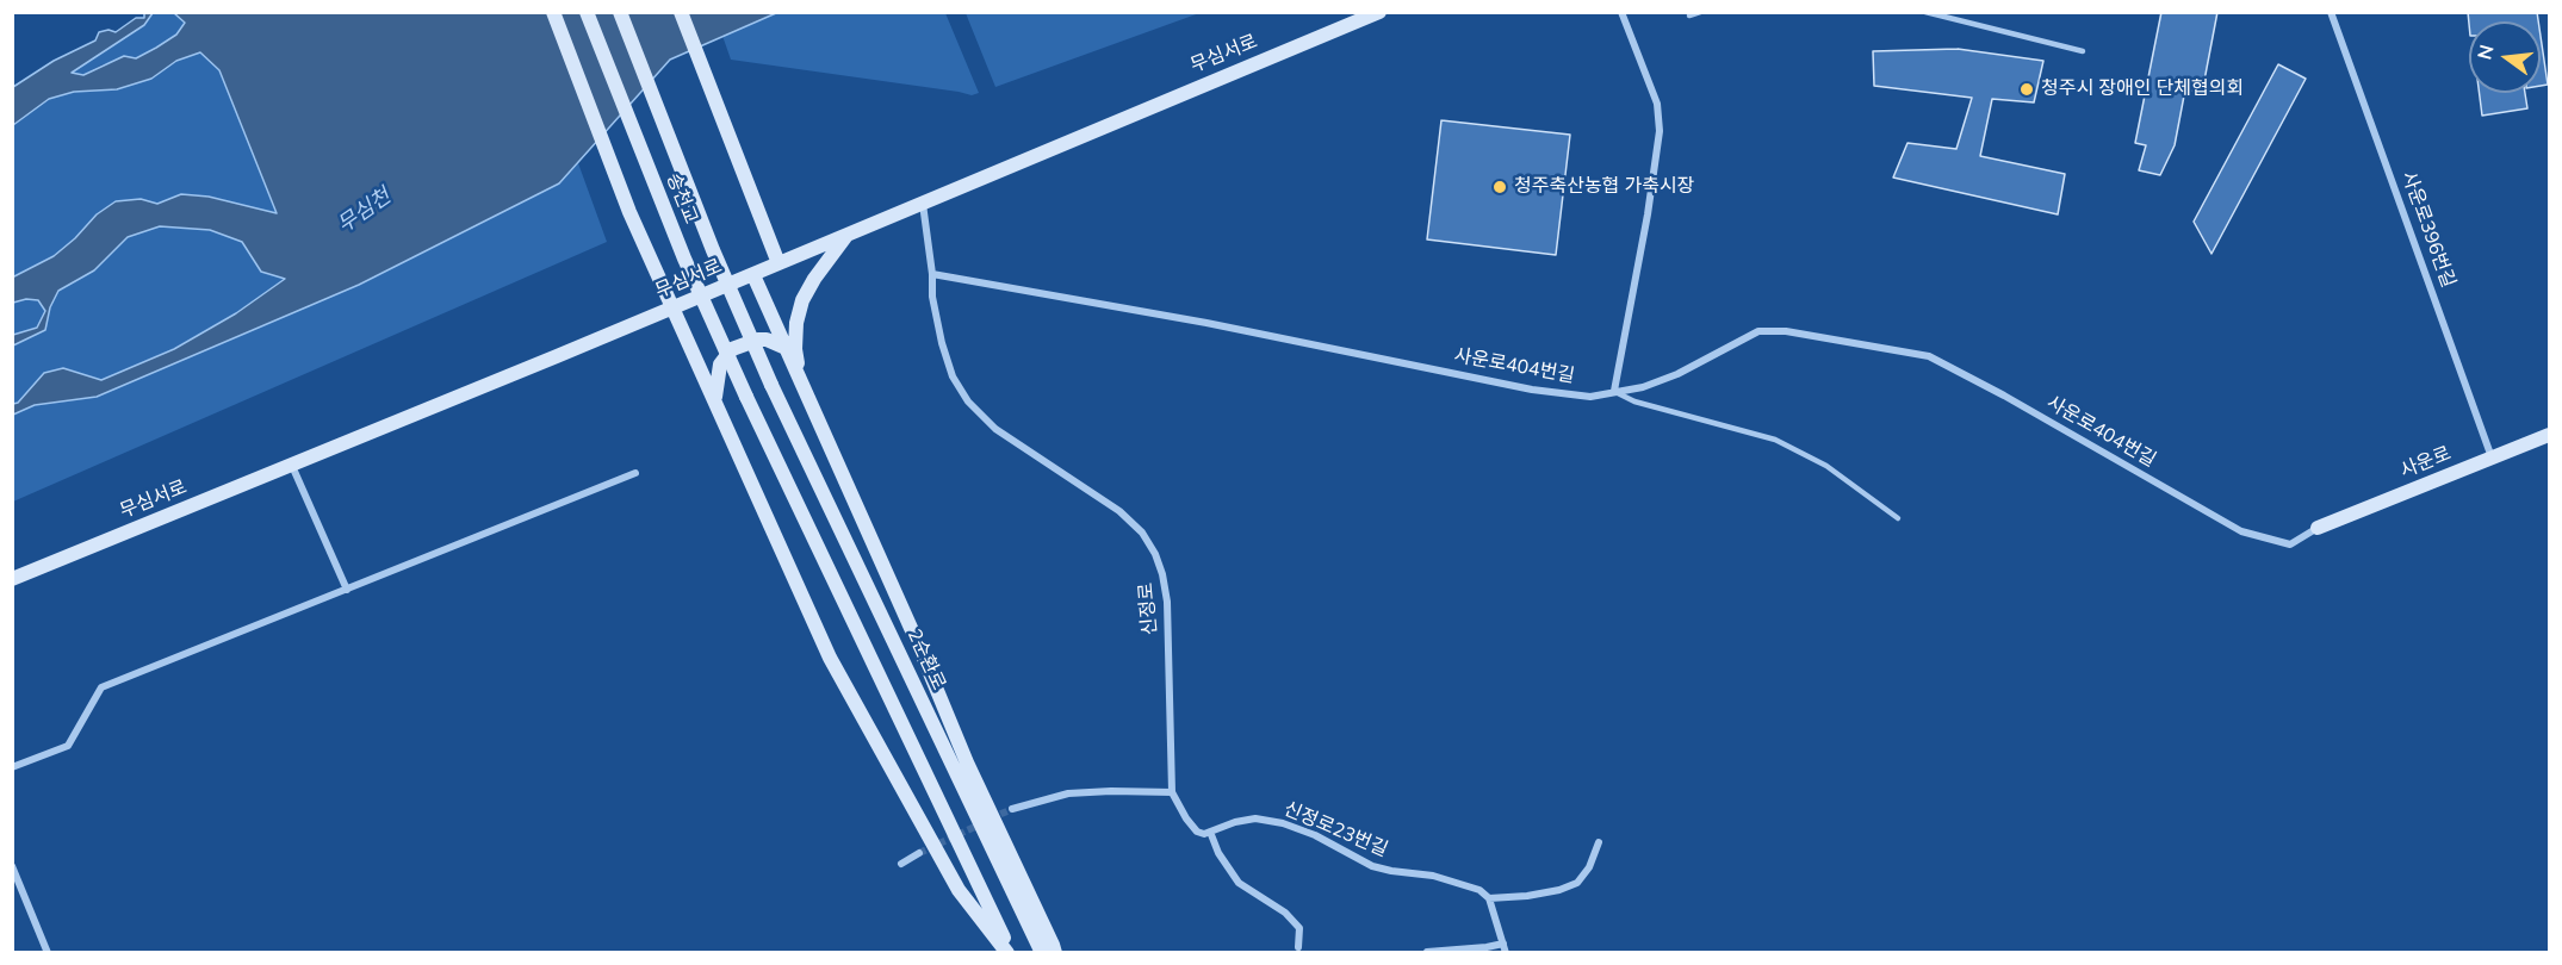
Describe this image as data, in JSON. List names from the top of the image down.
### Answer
{
  "streets": {
    "street": [
      "무심서로",
      "송천교",
      "사운로396번길",
      "사운로404번길",
      "사운로",
      "신정로",
      "2순환로",
      "신정로23번길"
    ]
  },
  "crossings": [
    ["송천교", "2순환로"],
    ["사운로396번길", "사운로"],
    ["사운로404번길", "사운로"],
    ["사운로404번길", "신정로"]
  ],
  "water": ["무심천"],
  "places": ["청주시 장애인 단체협의회", "청주축산농협 가축시장"],
  "north": "left"
}
